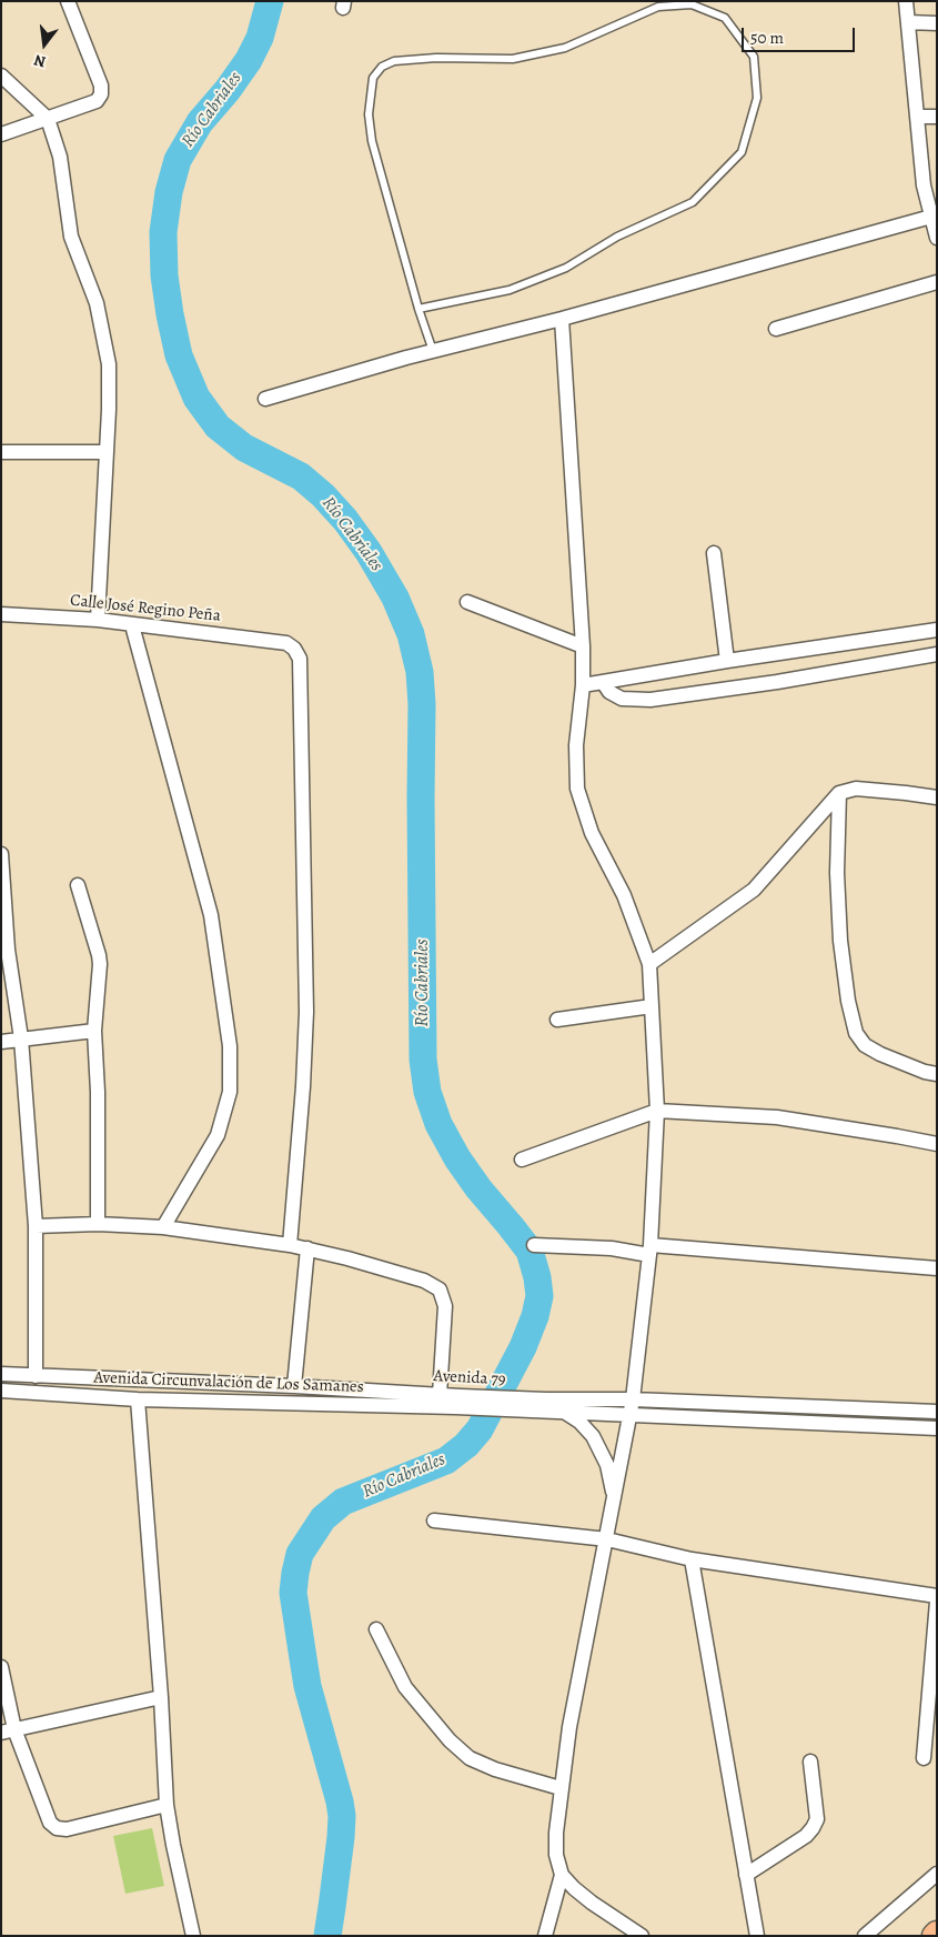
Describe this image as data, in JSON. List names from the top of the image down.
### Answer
{
  "streets": {
    "street": ["Calle José Regino Peña", "Avenida 79", "Avenida Circunvalación de Los Samanes"]
  },
  "crossings": [
    ["Avenida 79", "Avenida Circunvalación de Los Samanes"]
  ],
  "water": ["Río Cabriales"],
  "scale_bar": "50 m",
  "north": "bottom"
}
